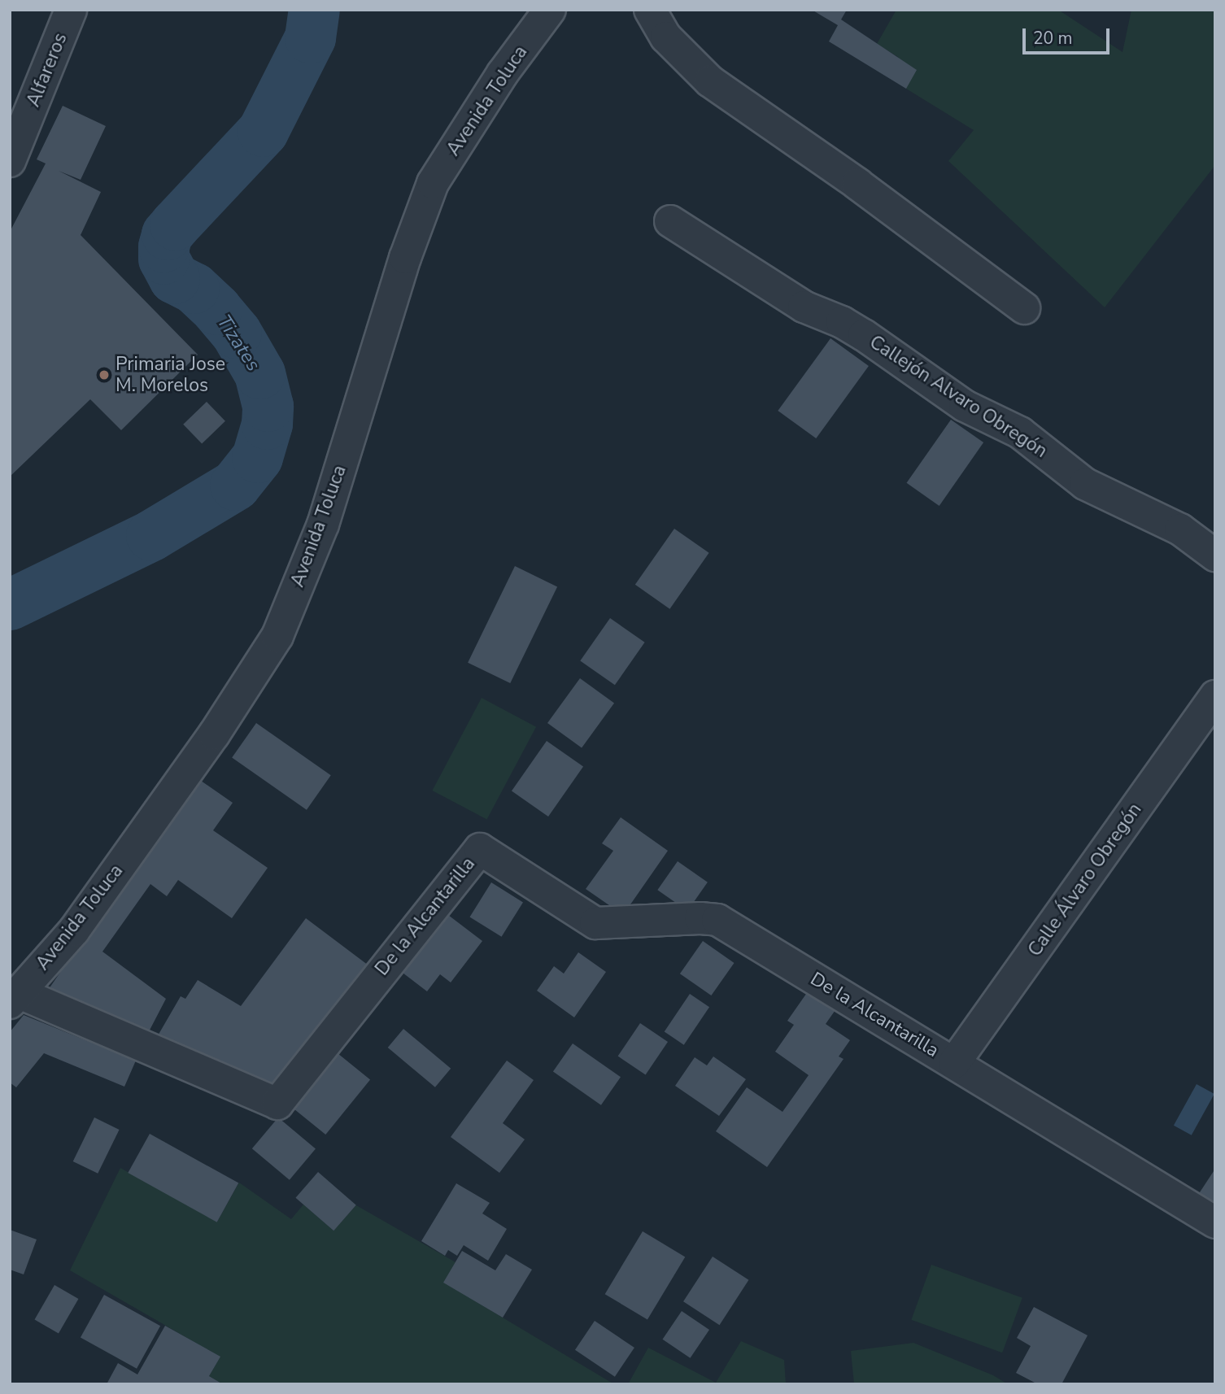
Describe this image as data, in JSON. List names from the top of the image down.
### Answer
{
  "streets": {
    "street": [
      "Alfareros",
      "Avenida Toluca",
      "Callejón Alvaro Obregón",
      "Calle Álvaro Obregón",
      "De la Alcantarilla"
    ]
  },
  "crossings": [
    ["Avenida Toluca", "De la Alcantarilla"],
    ["Calle Álvaro Obregón", "De la Alcantarilla"]
  ],
  "water": ["Tizates"],
  "places": ["Primaria Jose M. Morelos"],
  "scale_bar": "20 m"
}
